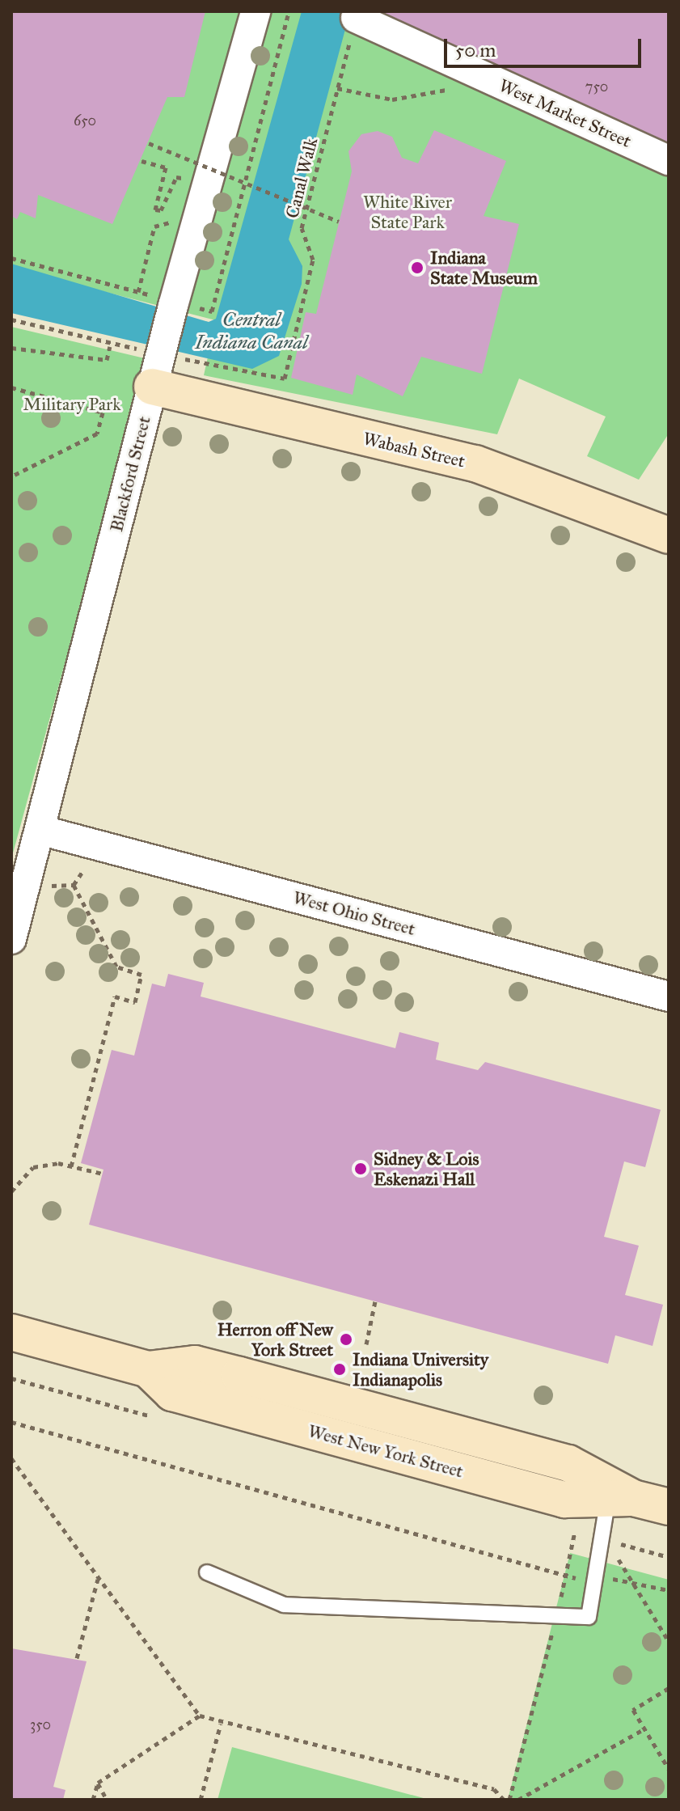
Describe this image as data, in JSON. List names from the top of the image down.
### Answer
{
  "streets": {
    "main road": ["Wabash Street", "West New York Street"],
    "street": ["West Market Street", "Blackford Street", "West Ohio Street"],
    "path": ["Canal Walk"]
  },
  "crossings": [
    ["West Market Street", "Canal Walk"],
    ["Canal Walk", "Wabash Street"],
    ["Canal Walk", "Blackford Street"],
    ["Wabash Street", "Blackford Street"],
    ["Blackford Street", "West Ohio Street"]
  ],
  "water": ["Central Indiana Canal"],
  "parks": ["White River State Park", "Military Park"],
  "places": [
    "Indiana State Museum",
    "Sidney & Lois Eskenazi Hall",
    "Herron off New York Street",
    "Indiana University Indianapolis"
  ],
  "house_numbers": ["750", "650", "350"],
  "scale_bar": "50 m"
}
